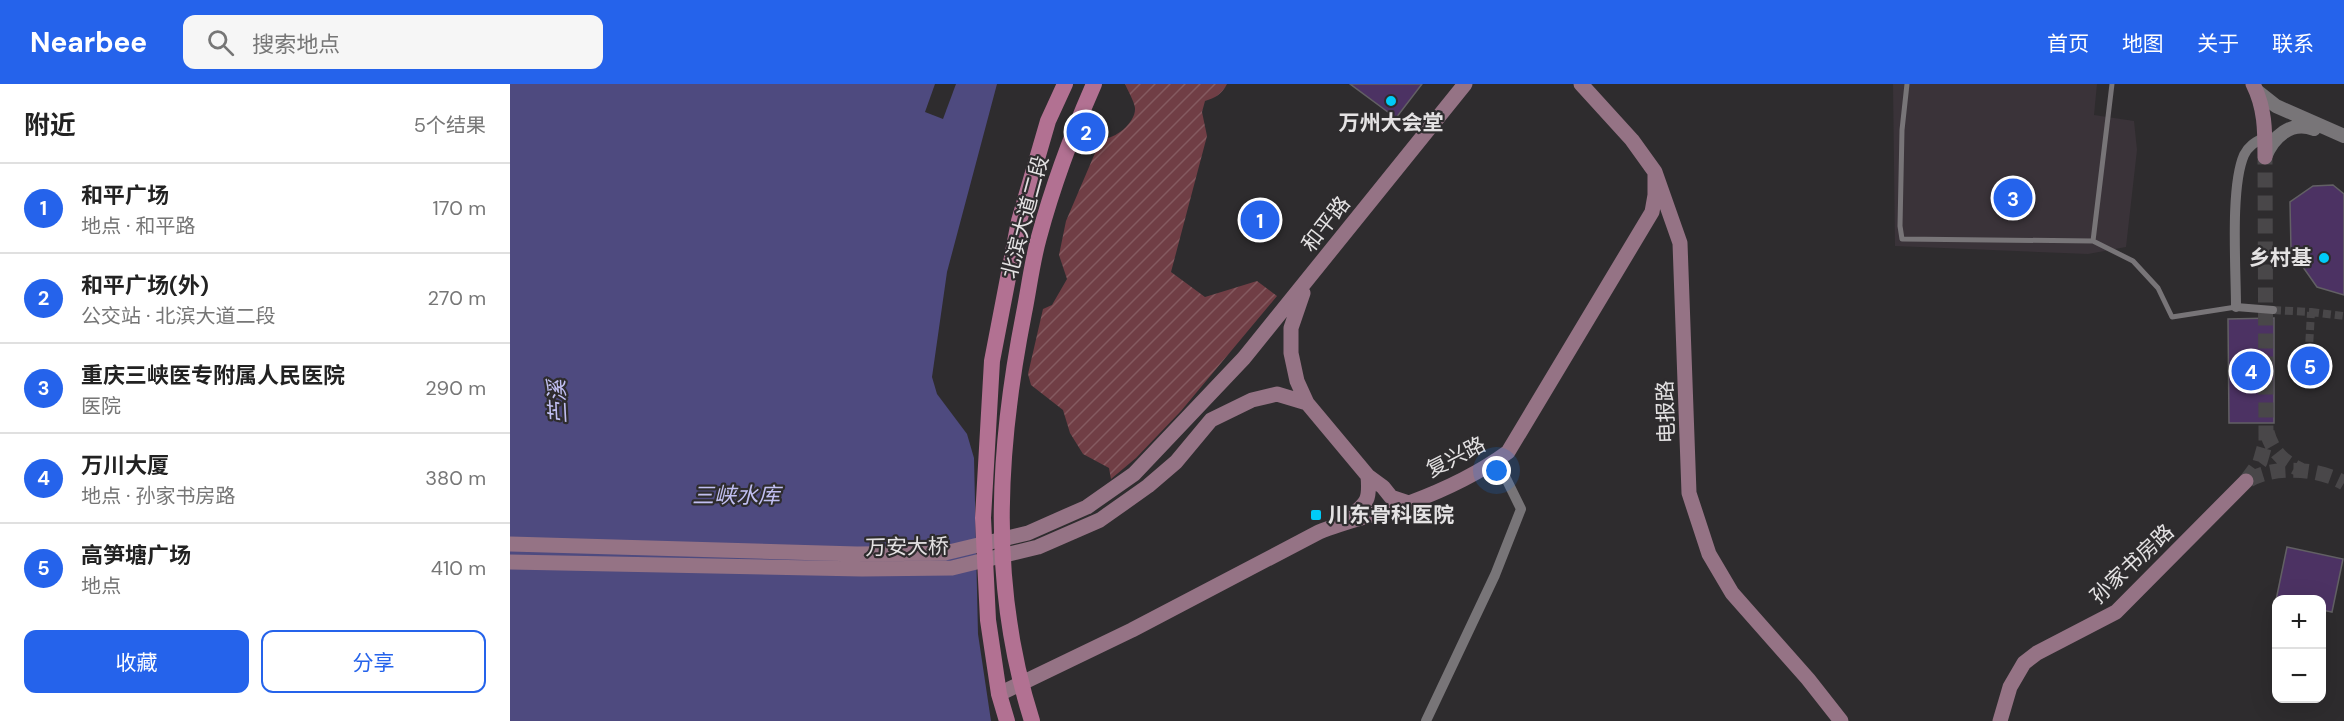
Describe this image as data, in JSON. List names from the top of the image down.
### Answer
{
  "streets": {
    "main road": [
      "北滨大道二段",
      "和平路",
      "电报路",
      "复兴路",
      "万安大桥",
      "孙家书房路"
    ]
  },
  "crossings": [
    ["北滨大道二段", "复兴路"],
    ["和平路", "万安大桥"],
    ["电报路", "复兴路"]
  ],
  "water": ["苎溪", "三峡水库"],
  "places": {
    "other": ["万州大会堂", "乡村基"],
    "transit": ["川东骨科医院"]
  },
  "page": {
    "header": "Nearbee",
    "search": "搜索地点",
    "nav": [
      "首页",
      "地图",
      "关于",
      "联系"
    ],
    "heading": ["附近", "5个结果"],
    "pins": [
      "2",
      "3",
      "1",
      "5",
      "4"
    ],
    "list": [
      {
        "mark": "1",
        "name": "和平广场",
        "note": "地点 · 和平路",
        "value": "170 m"
      },
      {
        "mark": "2",
        "name": "和平广场(外)",
        "note": "公交站 · 北滨大道二段",
        "value": "270 m"
      },
      {
        "mark": "3",
        "name": "重庆三峡医专附属人民医院",
        "note": "医院",
        "value": "290 m"
      },
      {
        "mark": "4",
        "name": "万川大厦",
        "note": "地点 · 孙家书房路",
        "value": "380 m"
      },
      {
        "mark": "5",
        "name": "高笋塘广场",
        "note": "地点",
        "value": "410 m"
      }
    ],
    "map_buttons": ["+", "−"],
    "buttons": ["收藏", "分享"]
  }
}
